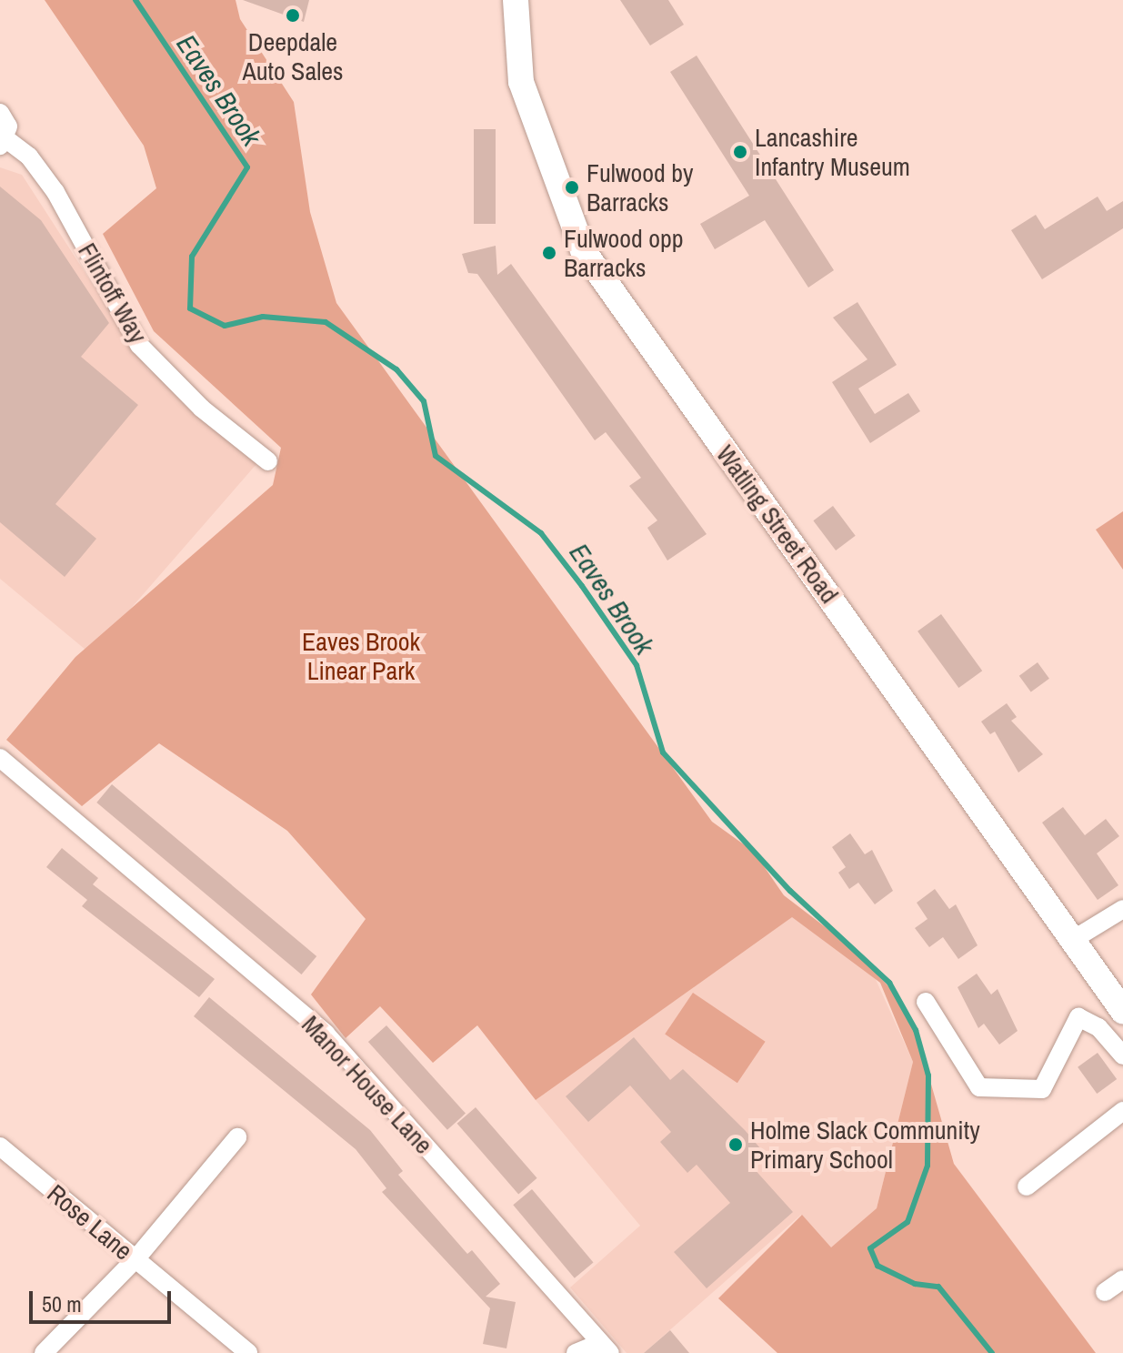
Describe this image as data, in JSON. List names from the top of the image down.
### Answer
{
  "streets": {
    "main road": ["Watling Street Road"],
    "street": ["Flintoff Way", "Manor House Lane", "Rose Lane"]
  },
  "water": ["Eaves Brook"],
  "parks": ["Eaves Brook Linear Park"],
  "places": [
    "Deepdale Auto Sales",
    "Lancashire Infantry Museum",
    "Fulwood by Barracks",
    "Fulwood opp Barracks",
    "Holme Slack Community Primary School"
  ],
  "scale_bar": "50 m"
}
